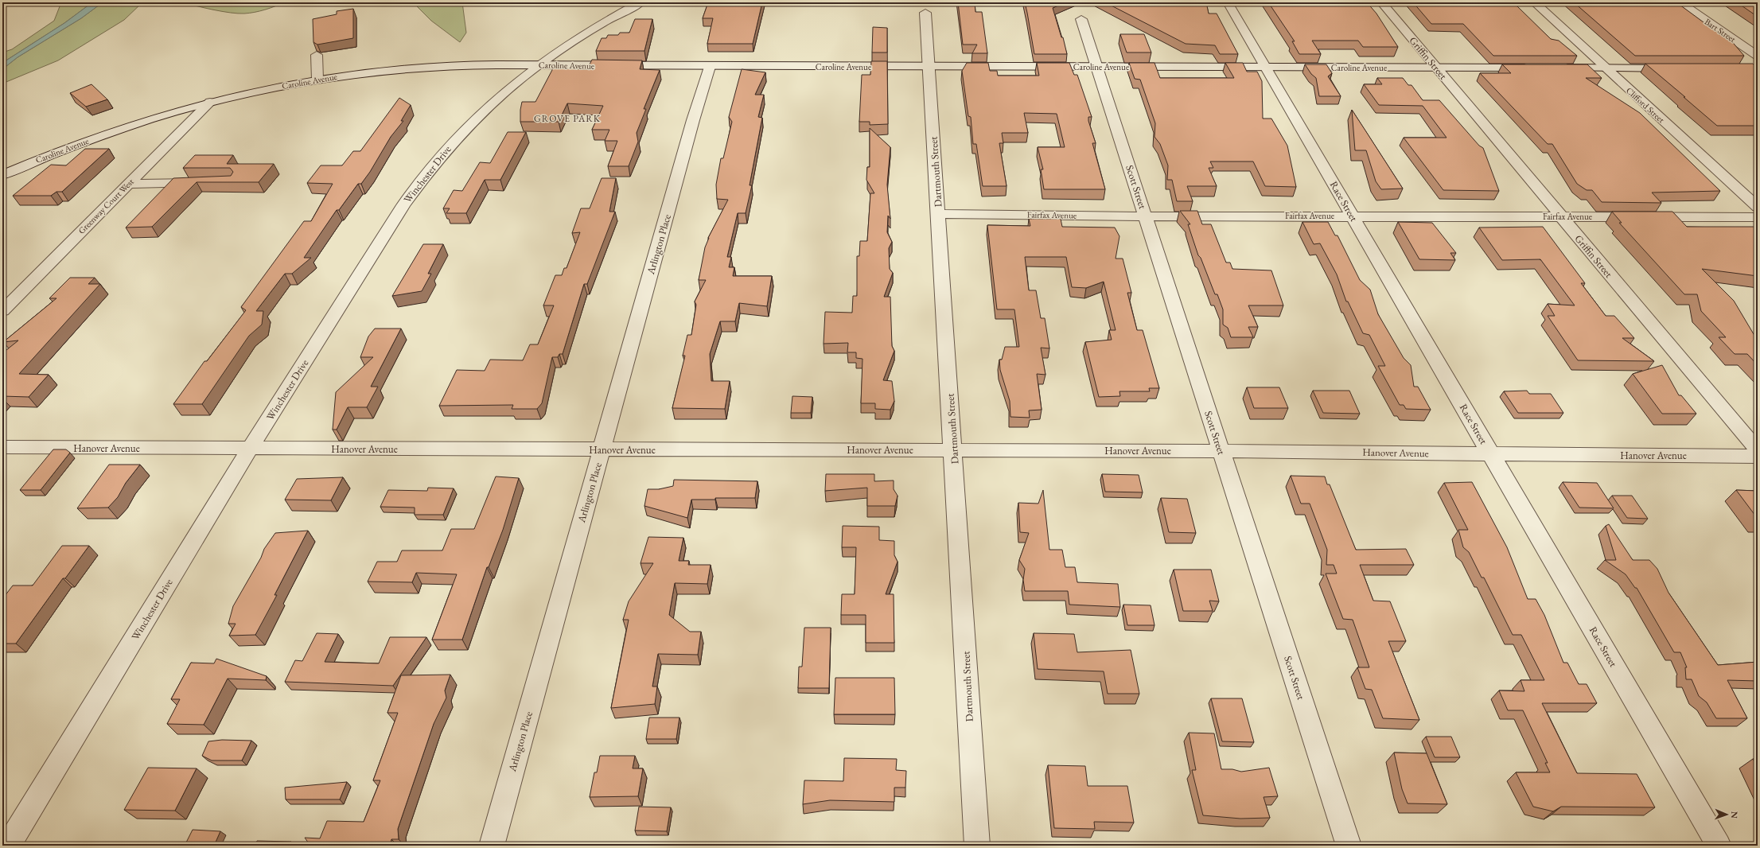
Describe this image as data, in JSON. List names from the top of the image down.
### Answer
{
  "streets": {
    "street": [
      "Bart Street",
      "Griffin Street",
      "Caroline Avenue",
      "Clifford Street",
      "Dartmouth Street",
      "Winchester Drive",
      "Scott Street",
      "Race Street",
      "Greenway Court West",
      "Fairfax Avenue",
      "Arlington Place",
      "Hanover Avenue"
    ]
  },
  "crossings": [
    ["Griffin Street", "Caroline Avenue"],
    ["Griffin Street", "Fairfax Avenue"],
    ["Caroline Avenue", "Dartmouth Street"],
    ["Caroline Avenue", "Winchester Drive"],
    ["Caroline Avenue", "Scott Street"],
    ["Caroline Avenue", "Race Street"],
    ["Caroline Avenue", "Greenway Court West"],
    ["Caroline Avenue", "Arlington Place"],
    ["Dartmouth Street", "Fairfax Avenue"],
    ["Dartmouth Street", "Hanover Avenue"],
    ["Winchester Drive", "Hanover Avenue"],
    ["Scott Street", "Fairfax Avenue"],
    ["Scott Street", "Hanover Avenue"],
    ["Race Street", "Fairfax Avenue"],
    ["Race Street", "Hanover Avenue"],
    ["Arlington Place", "Hanover Avenue"]
  ],
  "districts": ["GROVE PARK"],
  "north": "right"
}
